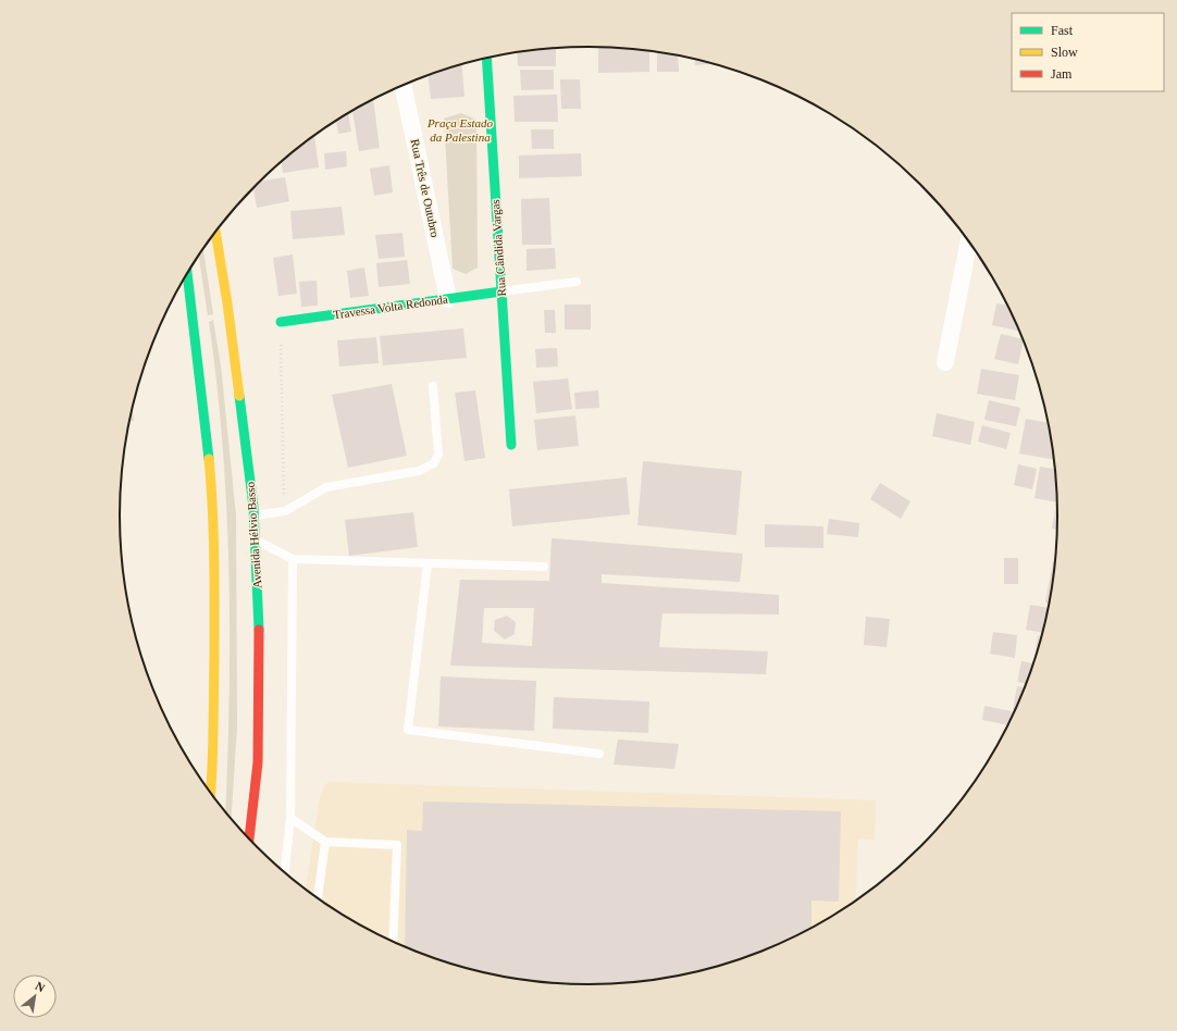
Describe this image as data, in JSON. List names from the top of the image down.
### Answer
{
  "streets": {
    "main road": ["Rua Cândida Vargas", "Travessa Volta Redonda", "Avenida Hélvio Basso"],
    "street": ["Rua Três de Outubro"]
  },
  "crossings": [
    ["Rua Três de Outubro", "Travessa Volta Redonda"],
    ["Rua Cândida Vargas", "Travessa Volta Redonda"]
  ],
  "parks": ["Praça Estado da Palestina"],
  "legend": ["Fast", "Slow", "Jam"],
  "north": "top right"
}
